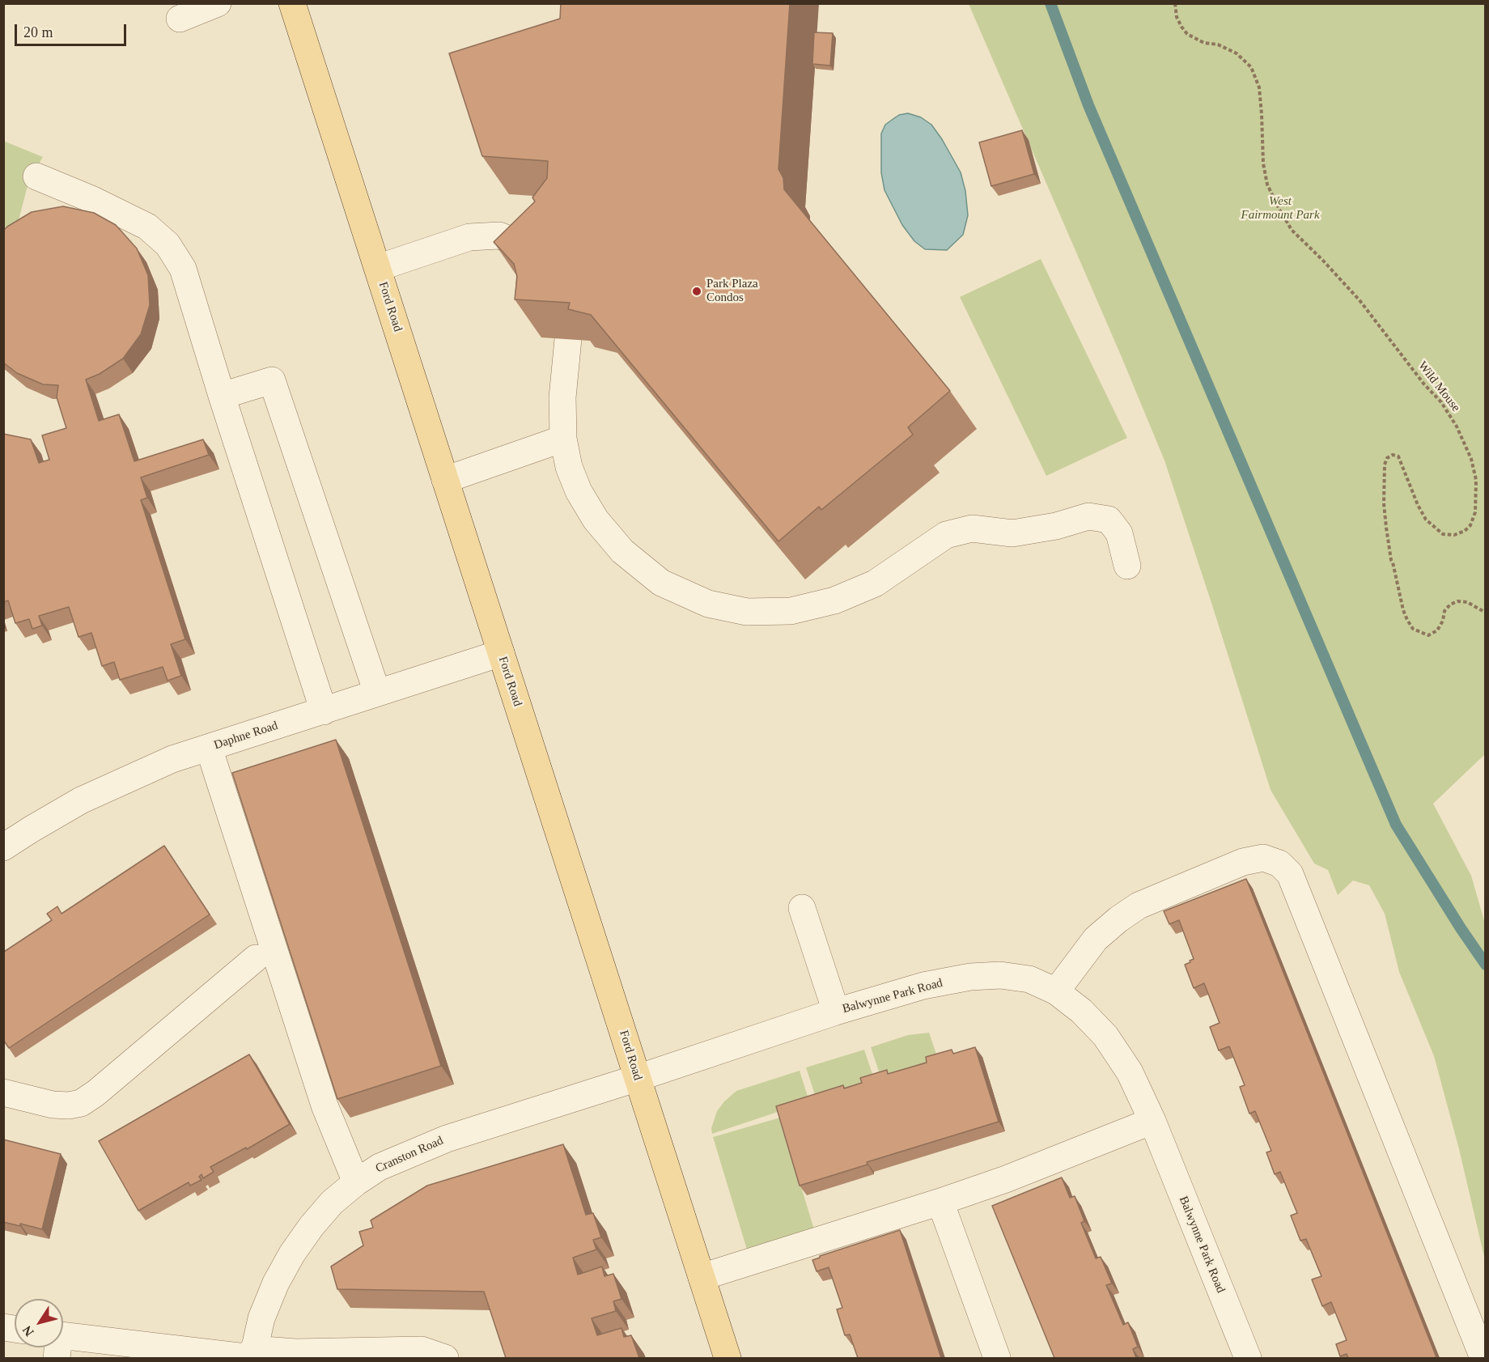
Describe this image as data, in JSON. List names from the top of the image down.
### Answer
{
  "streets": {
    "main road": ["Ford Road"],
    "street": ["Daphne Road", "Balwynne Park Road", "Cranston Road"],
    "path": ["Wild Mouse"]
  },
  "crossings": [
    ["Ford Road", "Daphne Road"],
    ["Ford Road", "Balwynne Park Road"],
    ["Ford Road", "Cranston Road"],
    ["Balwynne Park Road", "Cranston Road"]
  ],
  "parks": ["West Fairmount Park"],
  "places": ["Park Plaza Condos"],
  "scale_bar": "20 m",
  "north": "bottom left"
}
